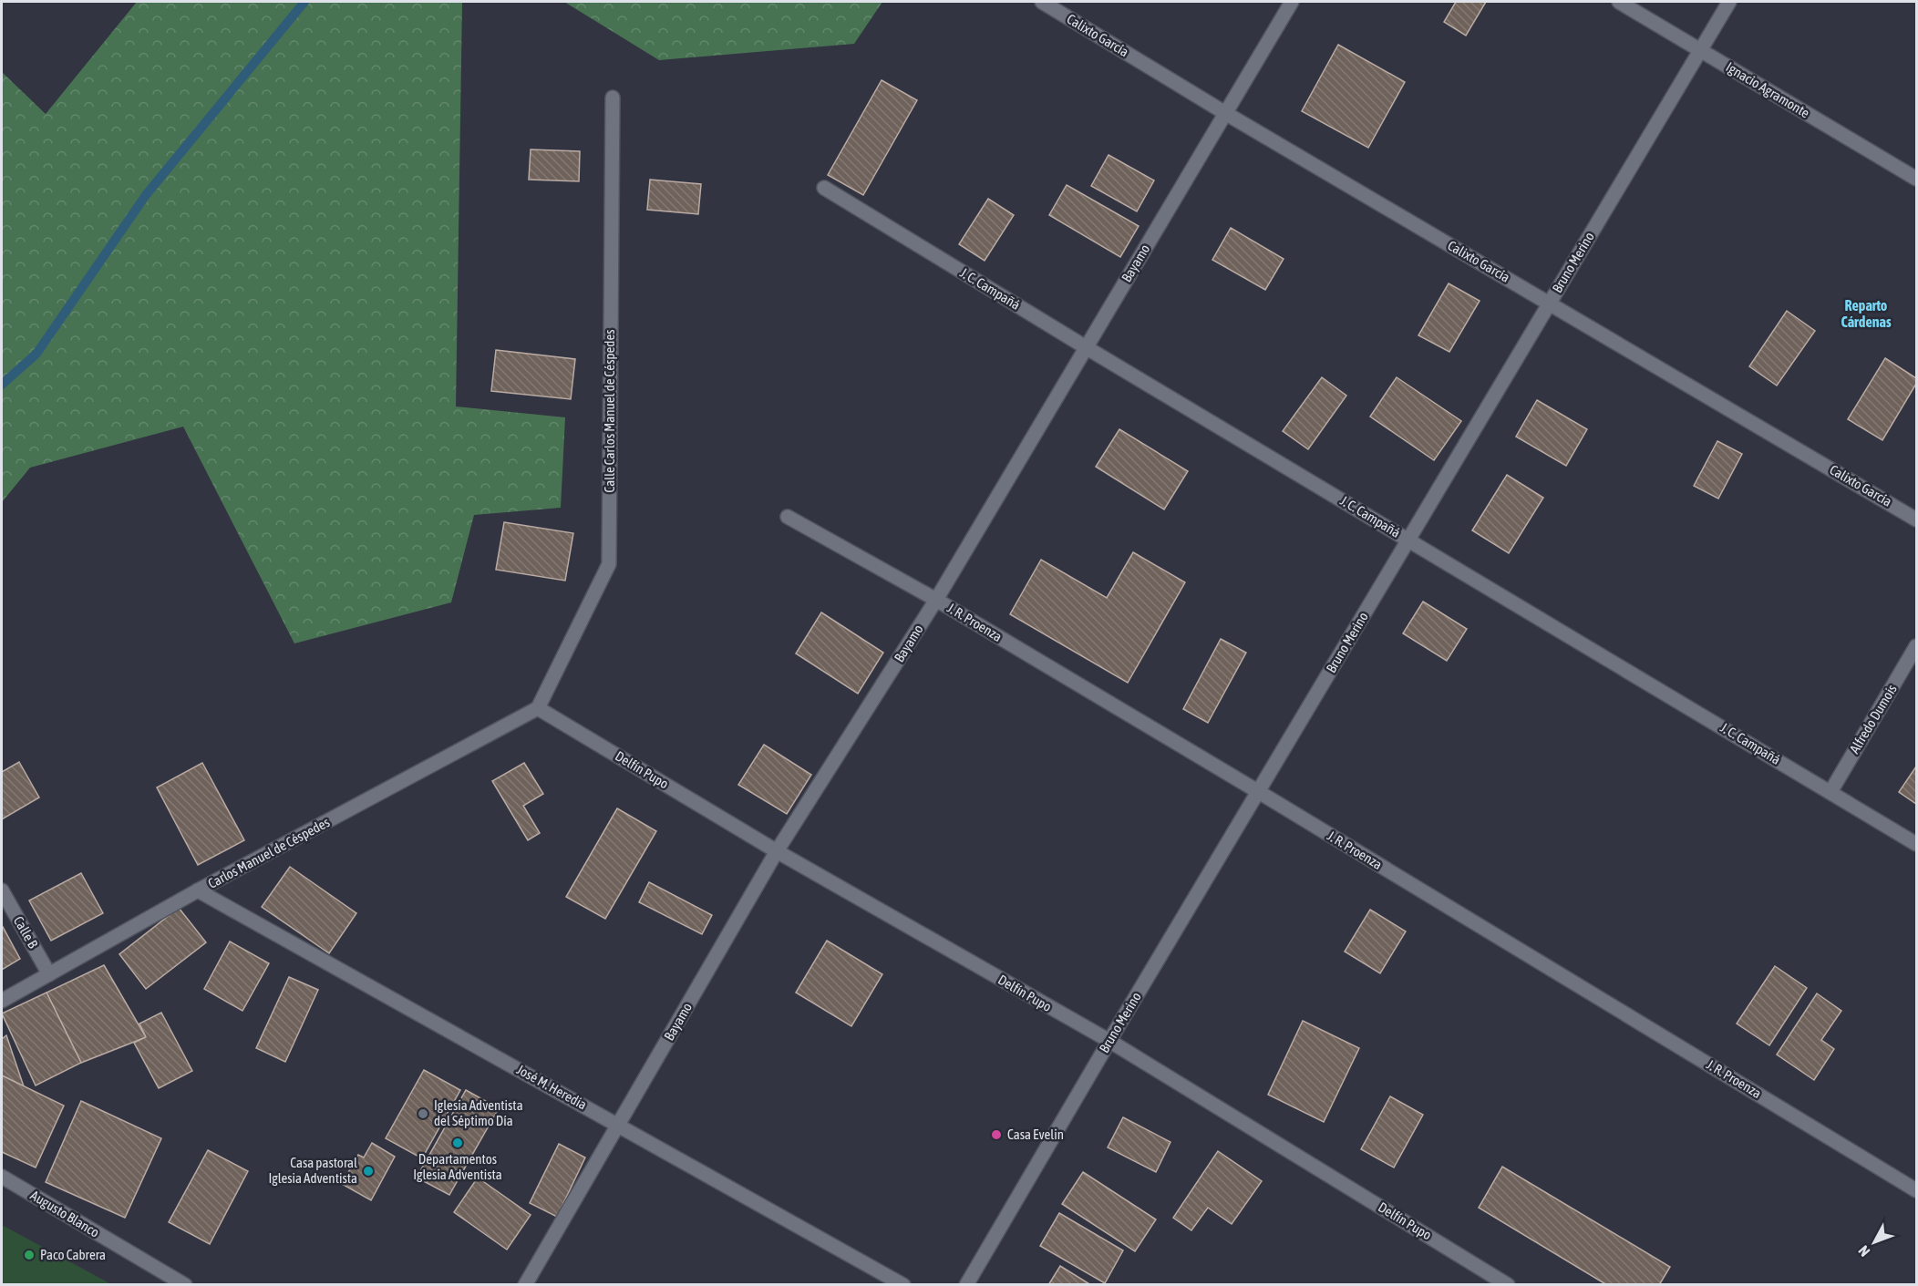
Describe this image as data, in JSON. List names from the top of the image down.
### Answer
{
  "streets": {
    "street": [
      "Calixto García",
      "Ignacio Agramonte",
      "Bruno Merino",
      "Bayamo",
      "J. C. Campañá",
      "Calle Carlos Manuel de Céspedes",
      "J. R. Proenza",
      "Alfredo Dumois",
      "Delfín Pupo",
      "Carlos Manuel de Céspedes",
      "Calle B",
      "José M. Heredia",
      "Augusto Blanco"
    ]
  },
  "crossings": [
    ["Calixto García", "Bruno Merino"],
    ["Calixto García", "Bayamo"],
    ["Ignacio Agramonte", "Bruno Merino"],
    ["Bruno Merino", "J. C. Campañá"],
    ["Bruno Merino", "J. R. Proenza"],
    ["Bruno Merino", "Delfín Pupo"],
    ["Bayamo", "J. C. Campañá"],
    ["Bayamo", "J. R. Proenza"],
    ["Bayamo", "Delfín Pupo"],
    ["Bayamo", "José M. Heredia"],
    ["J. C. Campañá", "Alfredo Dumois"],
    ["Calle Carlos Manuel de Céspedes", "Delfín Pupo"],
    ["Calle Carlos Manuel de Céspedes", "Carlos Manuel de Céspedes"],
    ["Delfín Pupo", "Carlos Manuel de Céspedes"],
    ["Carlos Manuel de Céspedes", "Calle B"],
    ["Carlos Manuel de Céspedes", "José M. Heredia"]
  ],
  "districts": ["Reparto Cárdenas"],
  "places": [
    "Iglesia Adventista del Séptimo Día",
    "Casa Evelin",
    "Departamentos Iglesia Adventista",
    "Casa pastoral Iglesia Adventista",
    "Paco Cabrera"
  ],
  "north": "bottom left"
}
